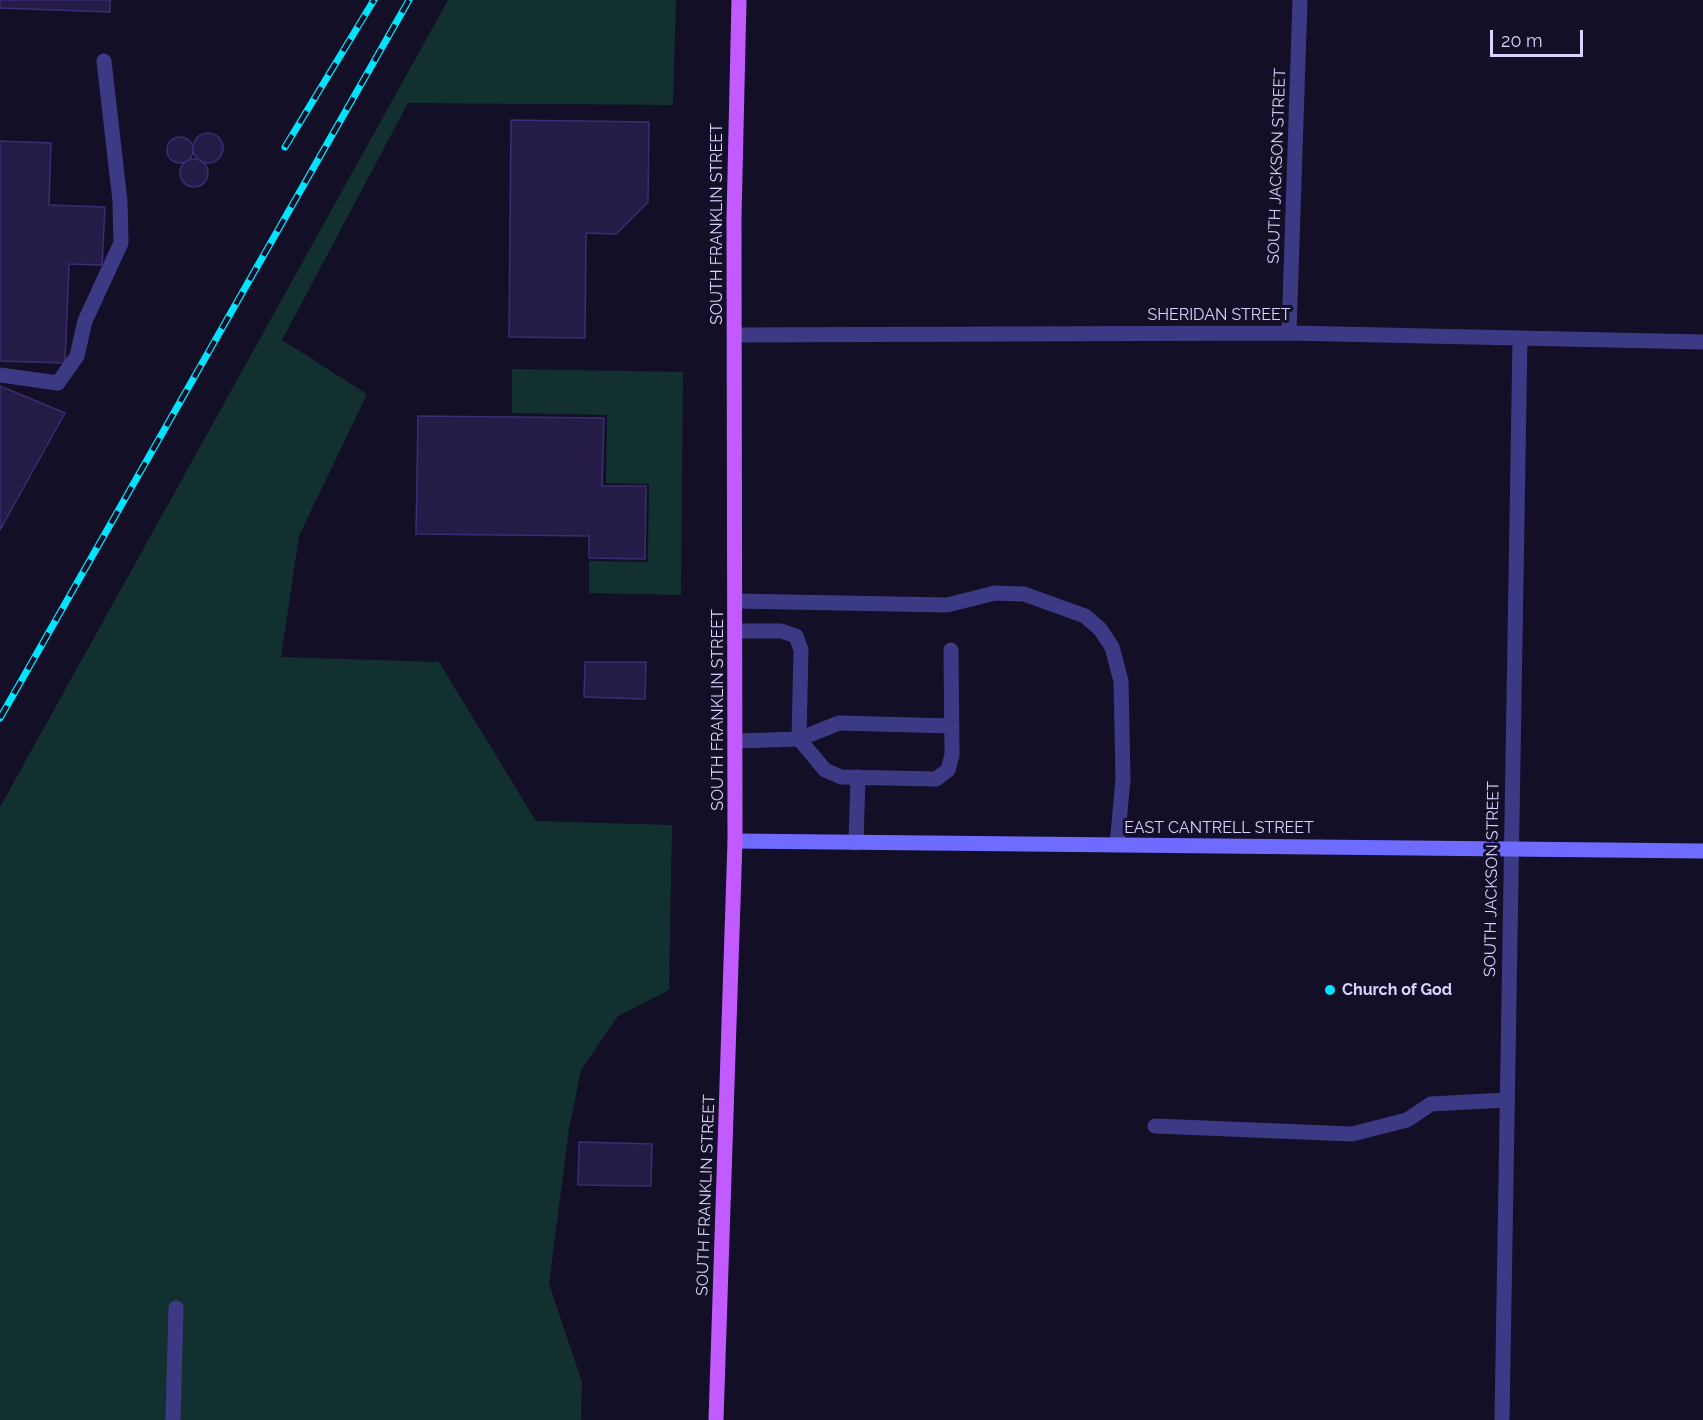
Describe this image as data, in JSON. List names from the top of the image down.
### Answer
{
  "streets": {
    "main road": ["SOUTH FRANKLIN STREET"],
    "street": ["SOUTH JACKSON STREET", "SHERIDAN STREET", "EAST CANTRELL STREET"]
  },
  "crossings": [
    ["SOUTH JACKSON STREET", "SHERIDAN STREET"],
    ["SOUTH JACKSON STREET", "EAST CANTRELL STREET"],
    ["SOUTH FRANKLIN STREET", "SHERIDAN STREET"],
    ["SOUTH FRANKLIN STREET", "EAST CANTRELL STREET"]
  ],
  "places": ["Church of God"],
  "scale_bar": "20 m"
}
